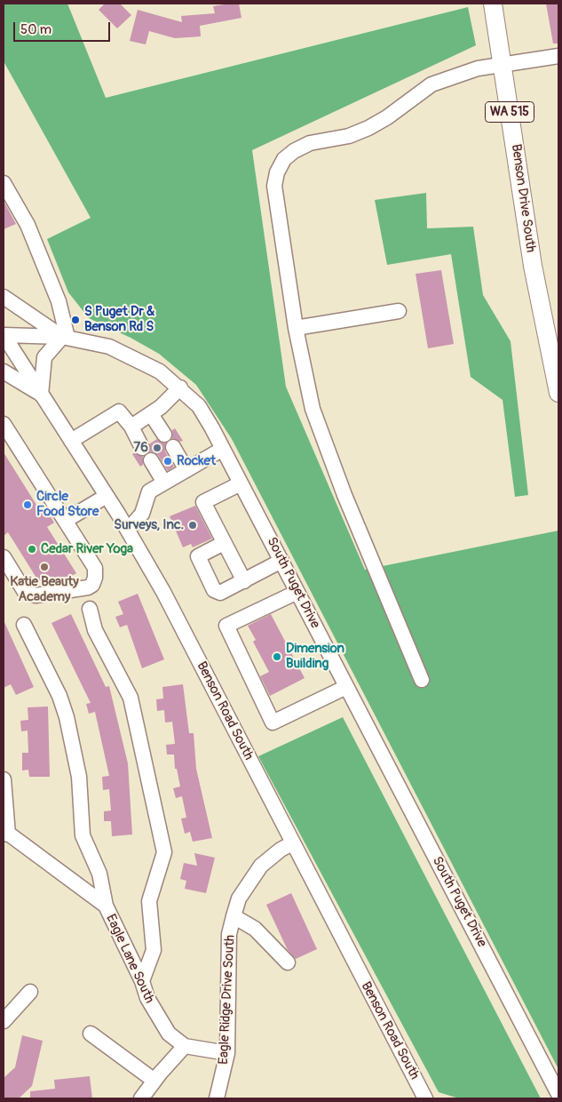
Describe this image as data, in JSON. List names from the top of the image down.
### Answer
{
  "streets": {
    "main road": ["WA 515", "Benson Drive South"],
    "street": [
      "South Puget Drive",
      "Benson Road South",
      "Eagle Lane South",
      "Eagle Ridge Drive South"
    ]
  },
  "crossings": [
    ["South Puget Drive", "Benson Road South"],
    ["Benson Road South", "Eagle Ridge Drive South"],
    ["Eagle Lane South", "Eagle Ridge Drive South"]
  ],
  "places": [
    "S Puget Dr & Benson Rd S",
    "76",
    "Rocket",
    "Circle Food Store",
    "Surveys, Inc.",
    "Cedar River Yoga",
    "Katie Beauty Academy",
    "Dimension Building"
  ],
  "scale_bar": "50 m"
}
